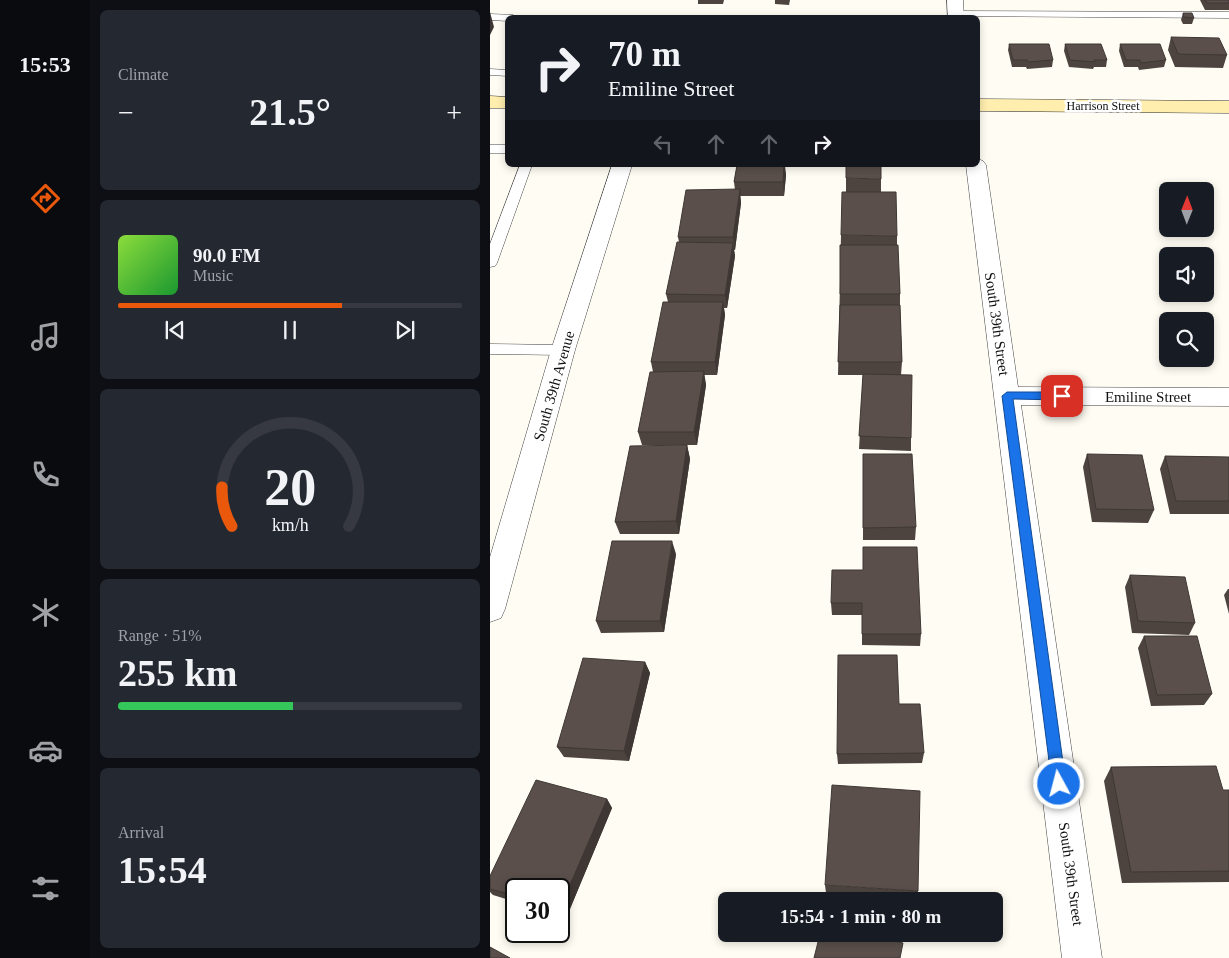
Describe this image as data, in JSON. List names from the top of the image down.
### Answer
{
  "streets": {
    "main road": ["Harrison Street"],
    "street": ["South 39th Street", "South 39th Avenue", "Emiline Street"]
  },
  "crossings": [
    ["South 39th Street", "Emiline Street"]
  ],
  "north": "top",
  "page": {
    "tabs": "15:53",
    "tile": [
      "Climate",
      ["Range · 51%", "255 km"],
      ["Arrival", "15:54"]
    ],
    "turn": ["70 m", "Emiline Street"],
    "heat": ["−", "21.5°", "+"],
    "song": ["90.0 FM", "Music"],
    "limit": "30",
    "trip": "15:54 · 1 min · 80 m",
    "gauge": ["20", "km/h"]
  }
}
